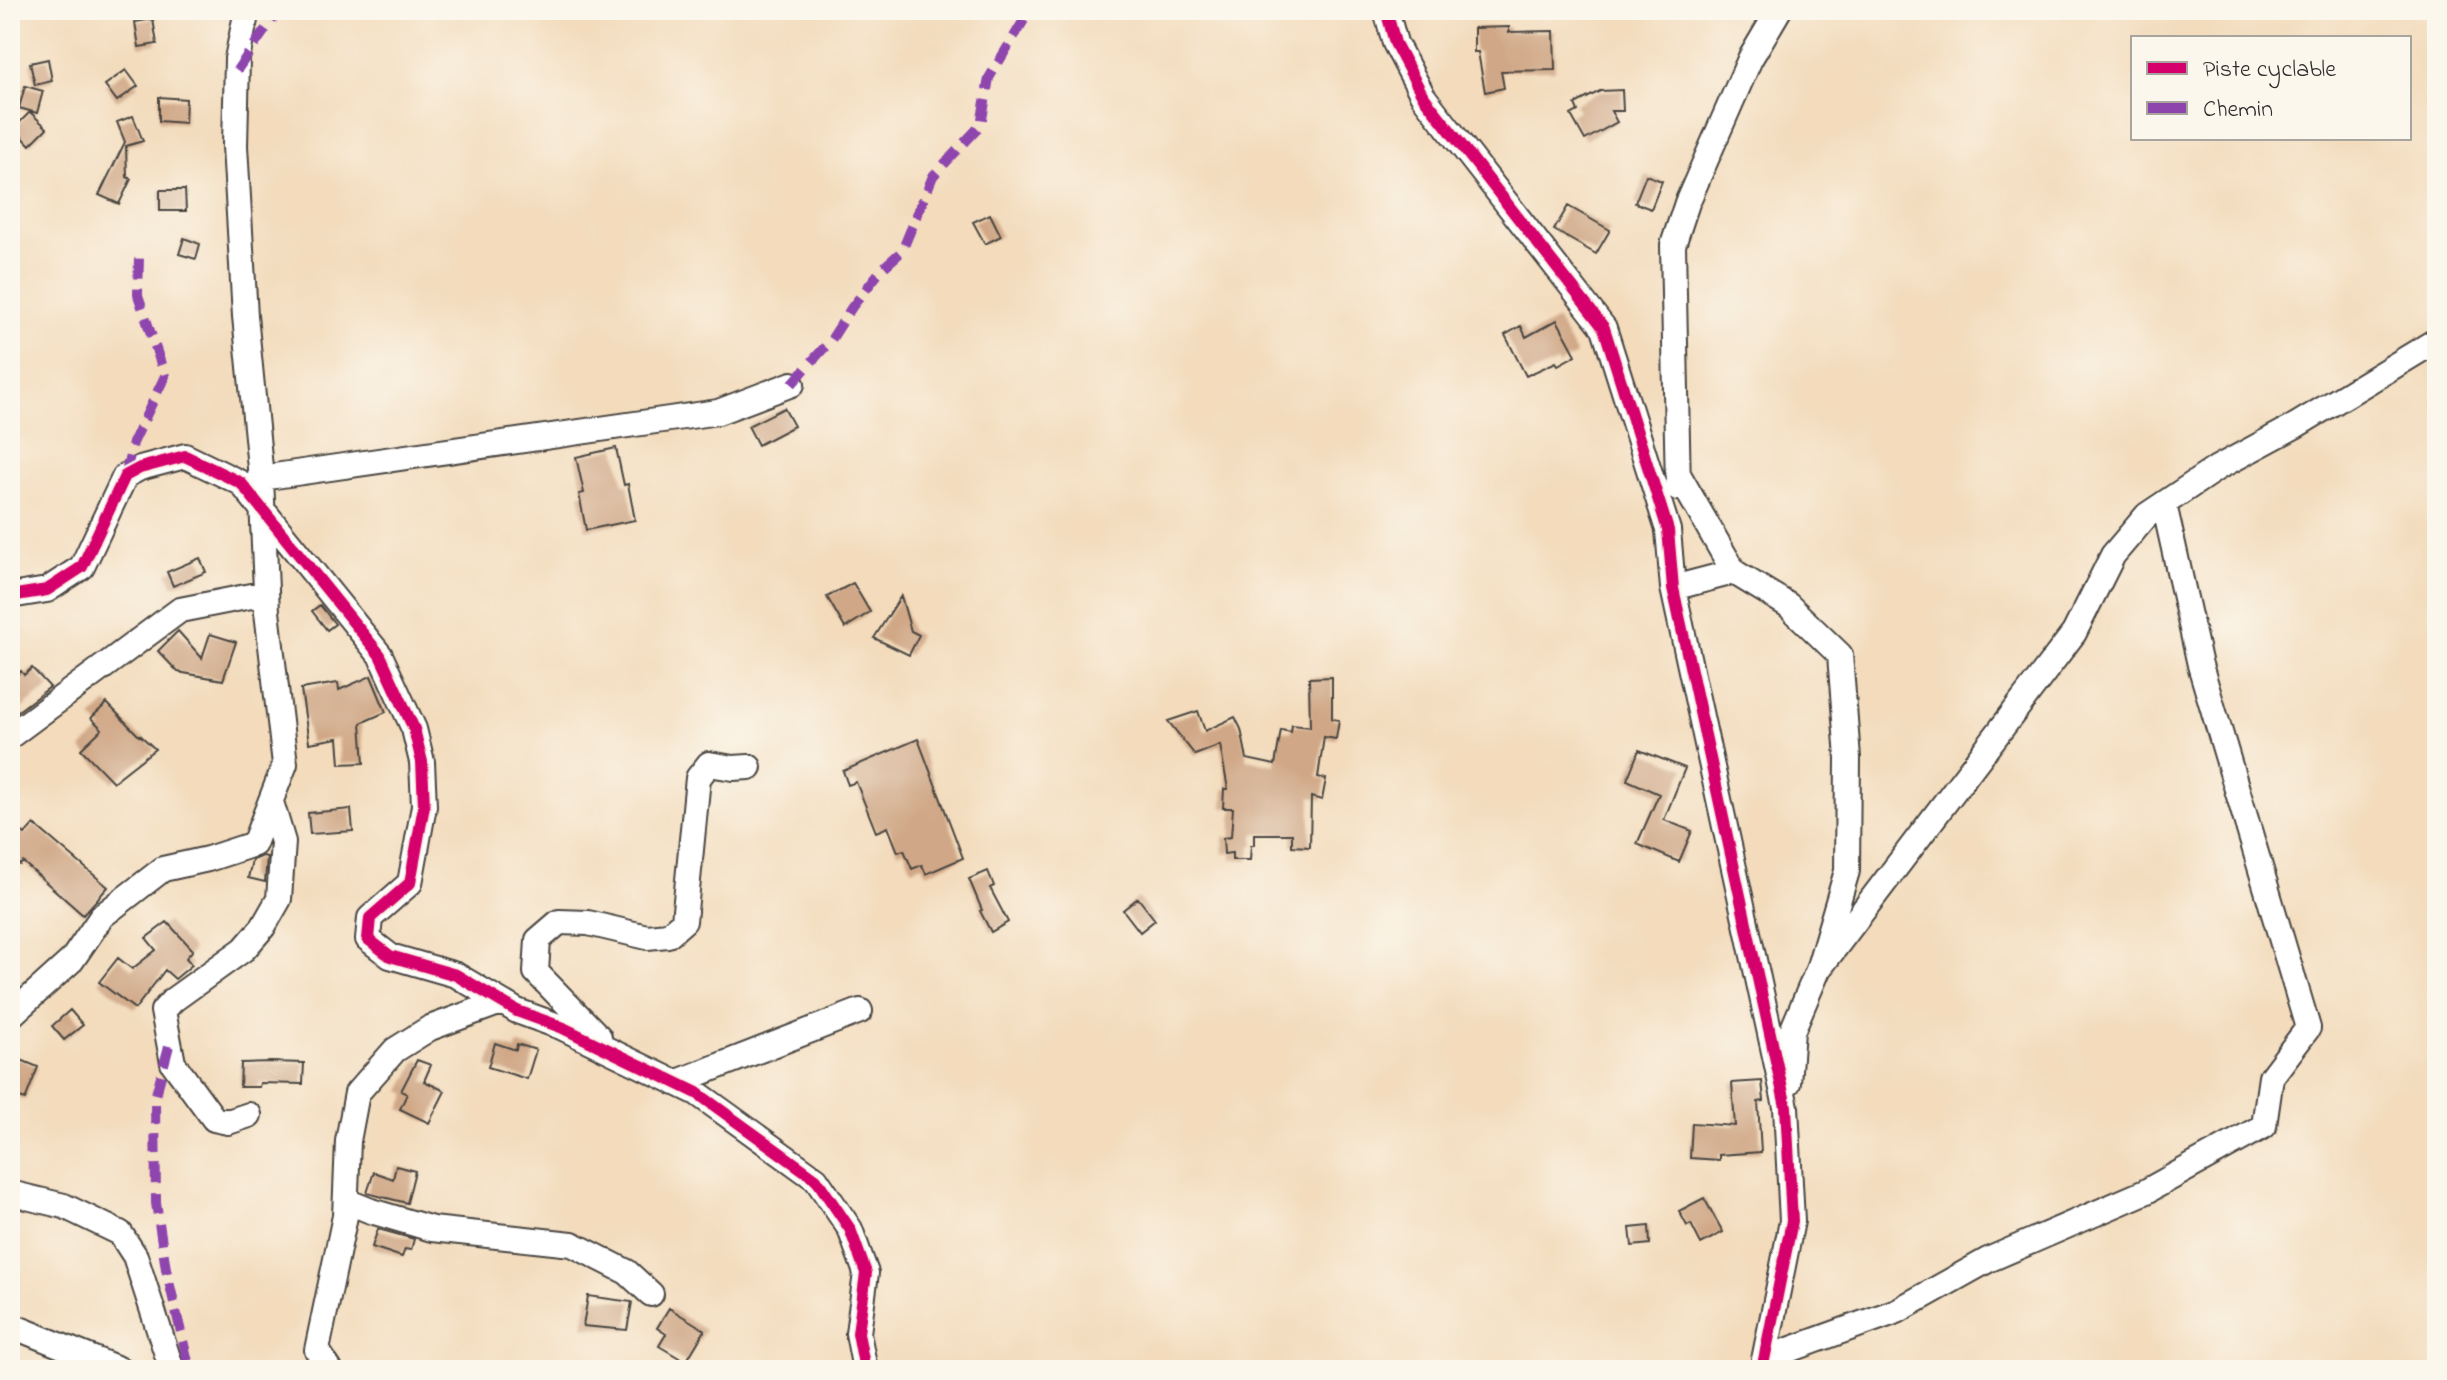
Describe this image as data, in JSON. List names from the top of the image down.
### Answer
{
  "legend": ["Piste cyclable", "Chemin"]
}
